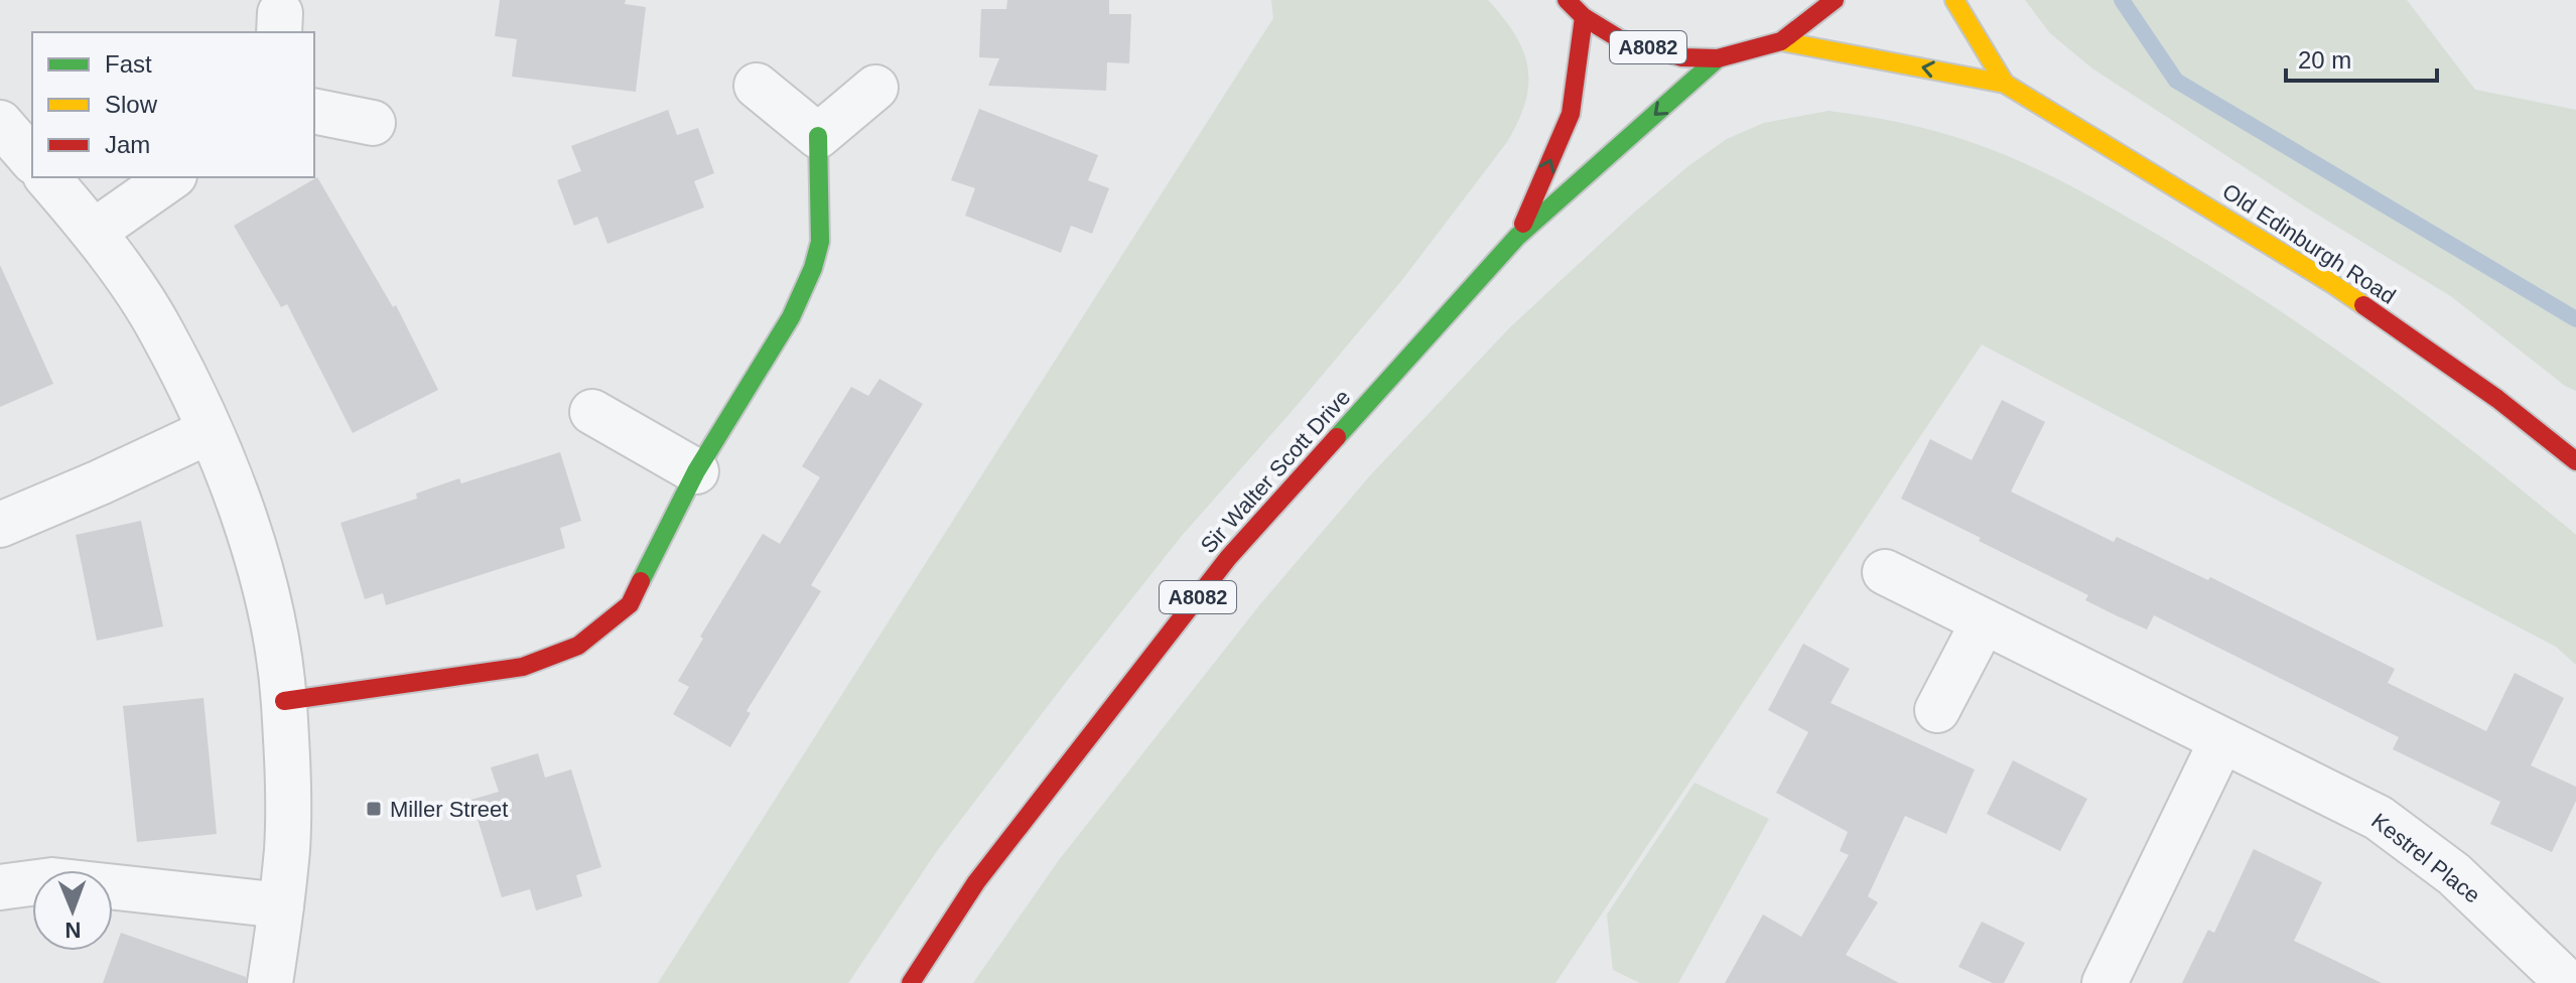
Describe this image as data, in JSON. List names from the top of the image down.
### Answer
{
  "streets": {
    "street": [
      "A8082",
      "Old Edinburgh Road",
      "Sir Walter Scott Drive",
      "Kestrel Place"
    ]
  },
  "crossings": [
    ["A8082", "Old Edinburgh Road"],
    ["A8082", "Sir Walter Scott Drive"]
  ],
  "places": {
    "transit": ["Miller Street"]
  },
  "legend": ["Fast", "Slow", "Jam"],
  "scale_bar": "20 m",
  "north": "bottom"
}
